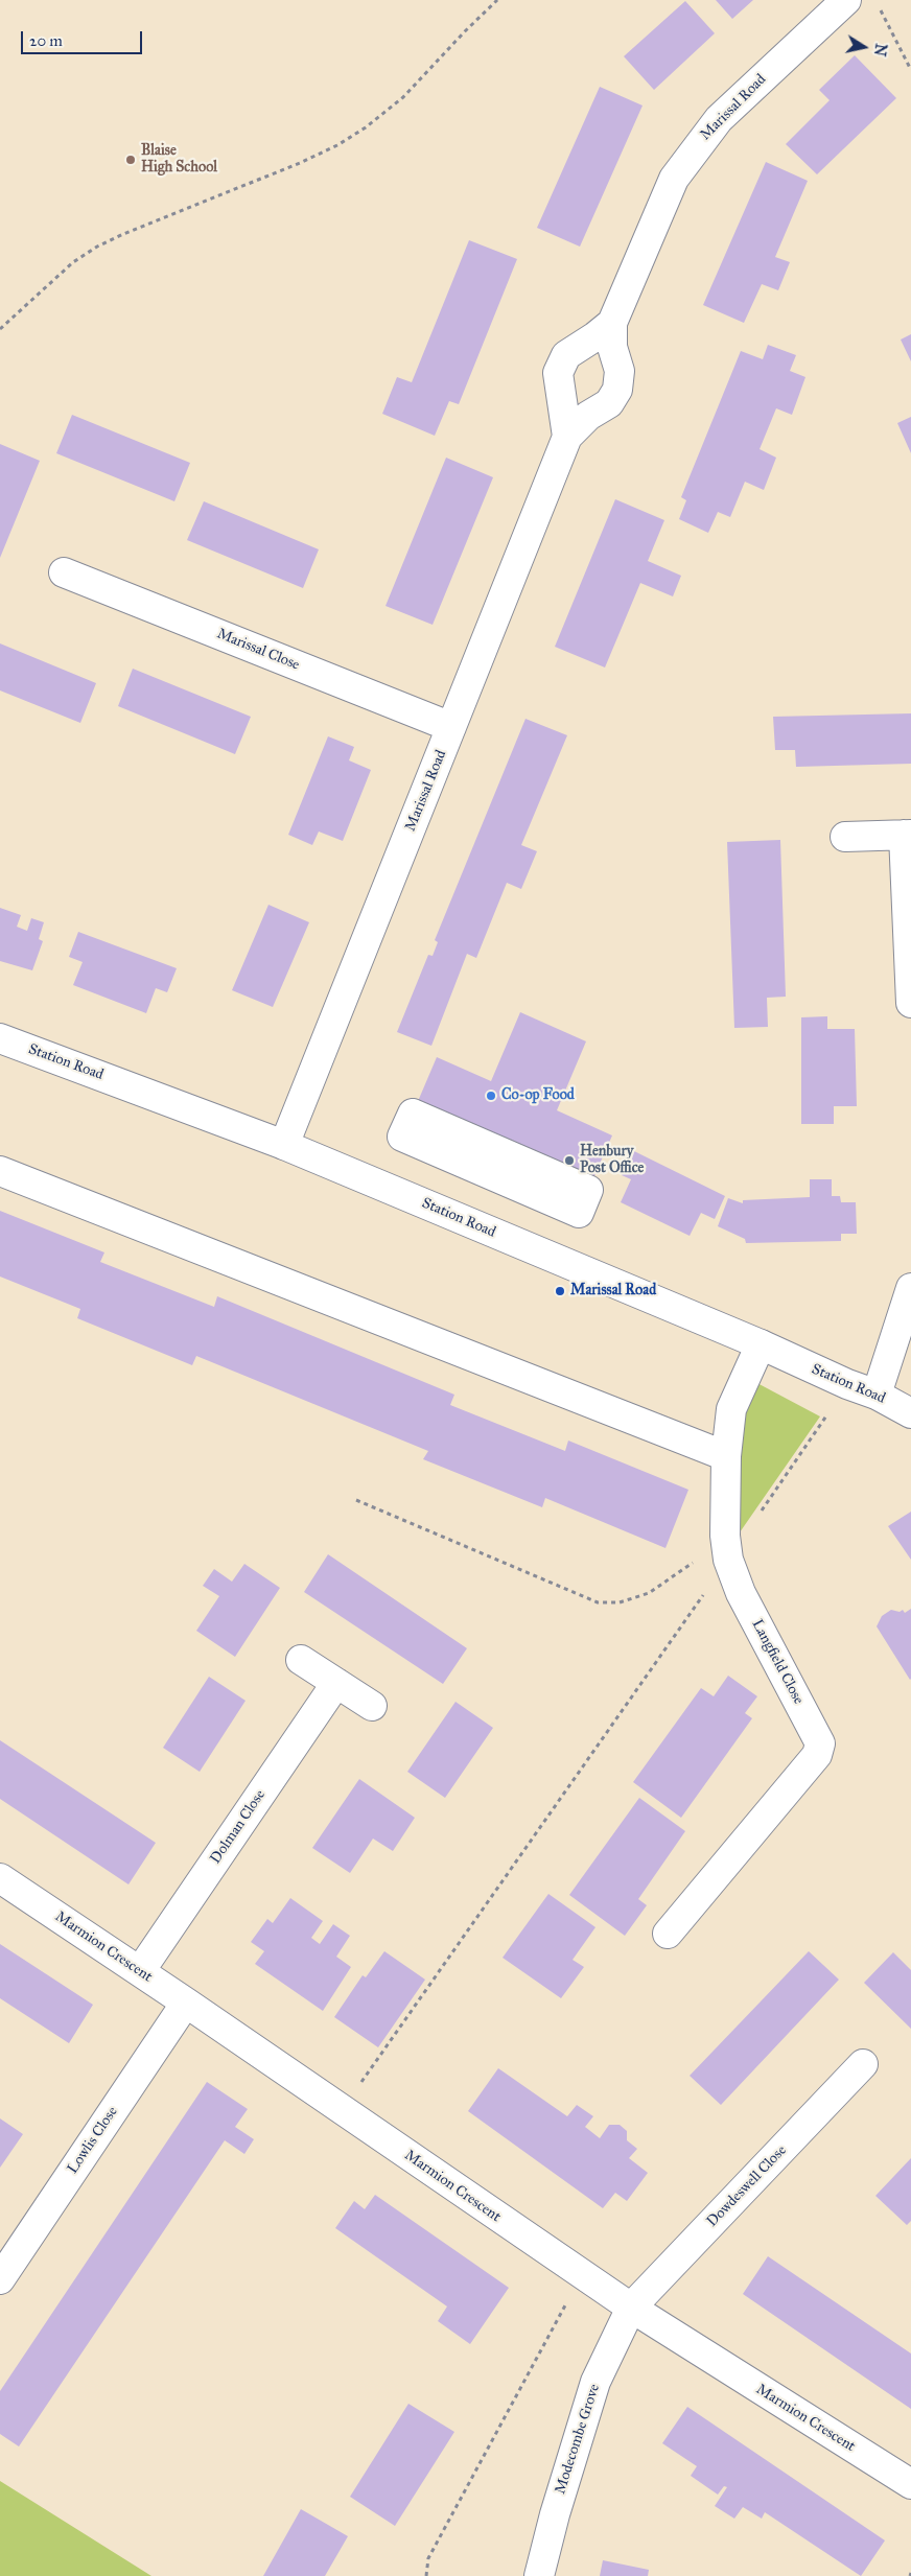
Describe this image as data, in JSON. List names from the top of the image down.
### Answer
{
  "streets": {
    "street": [
      "Marissal Road",
      "Marissal Close",
      "Station Road",
      "Langfield Close",
      "Dolman Close",
      "Marmion Crescent",
      "Lowlis Close",
      "Dowdeswell Close",
      "Modecombe Grove"
    ]
  },
  "crossings": [
    ["Marissal Road", "Marissal Close"],
    ["Marissal Road", "Station Road"],
    ["Station Road", "Langfield Close"],
    ["Dolman Close", "Marmion Crescent"],
    ["Marmion Crescent", "Lowlis Close"],
    ["Marmion Crescent", "Dowdeswell Close"],
    ["Marmion Crescent", "Modecombe Grove"],
    ["Dowdeswell Close", "Modecombe Grove"]
  ],
  "places": [
    "Blaise High School",
    "Co-op Food",
    "Henbury Post Office",
    "Marissal Road"
  ],
  "scale_bar": "20 m",
  "north": "right"
}
